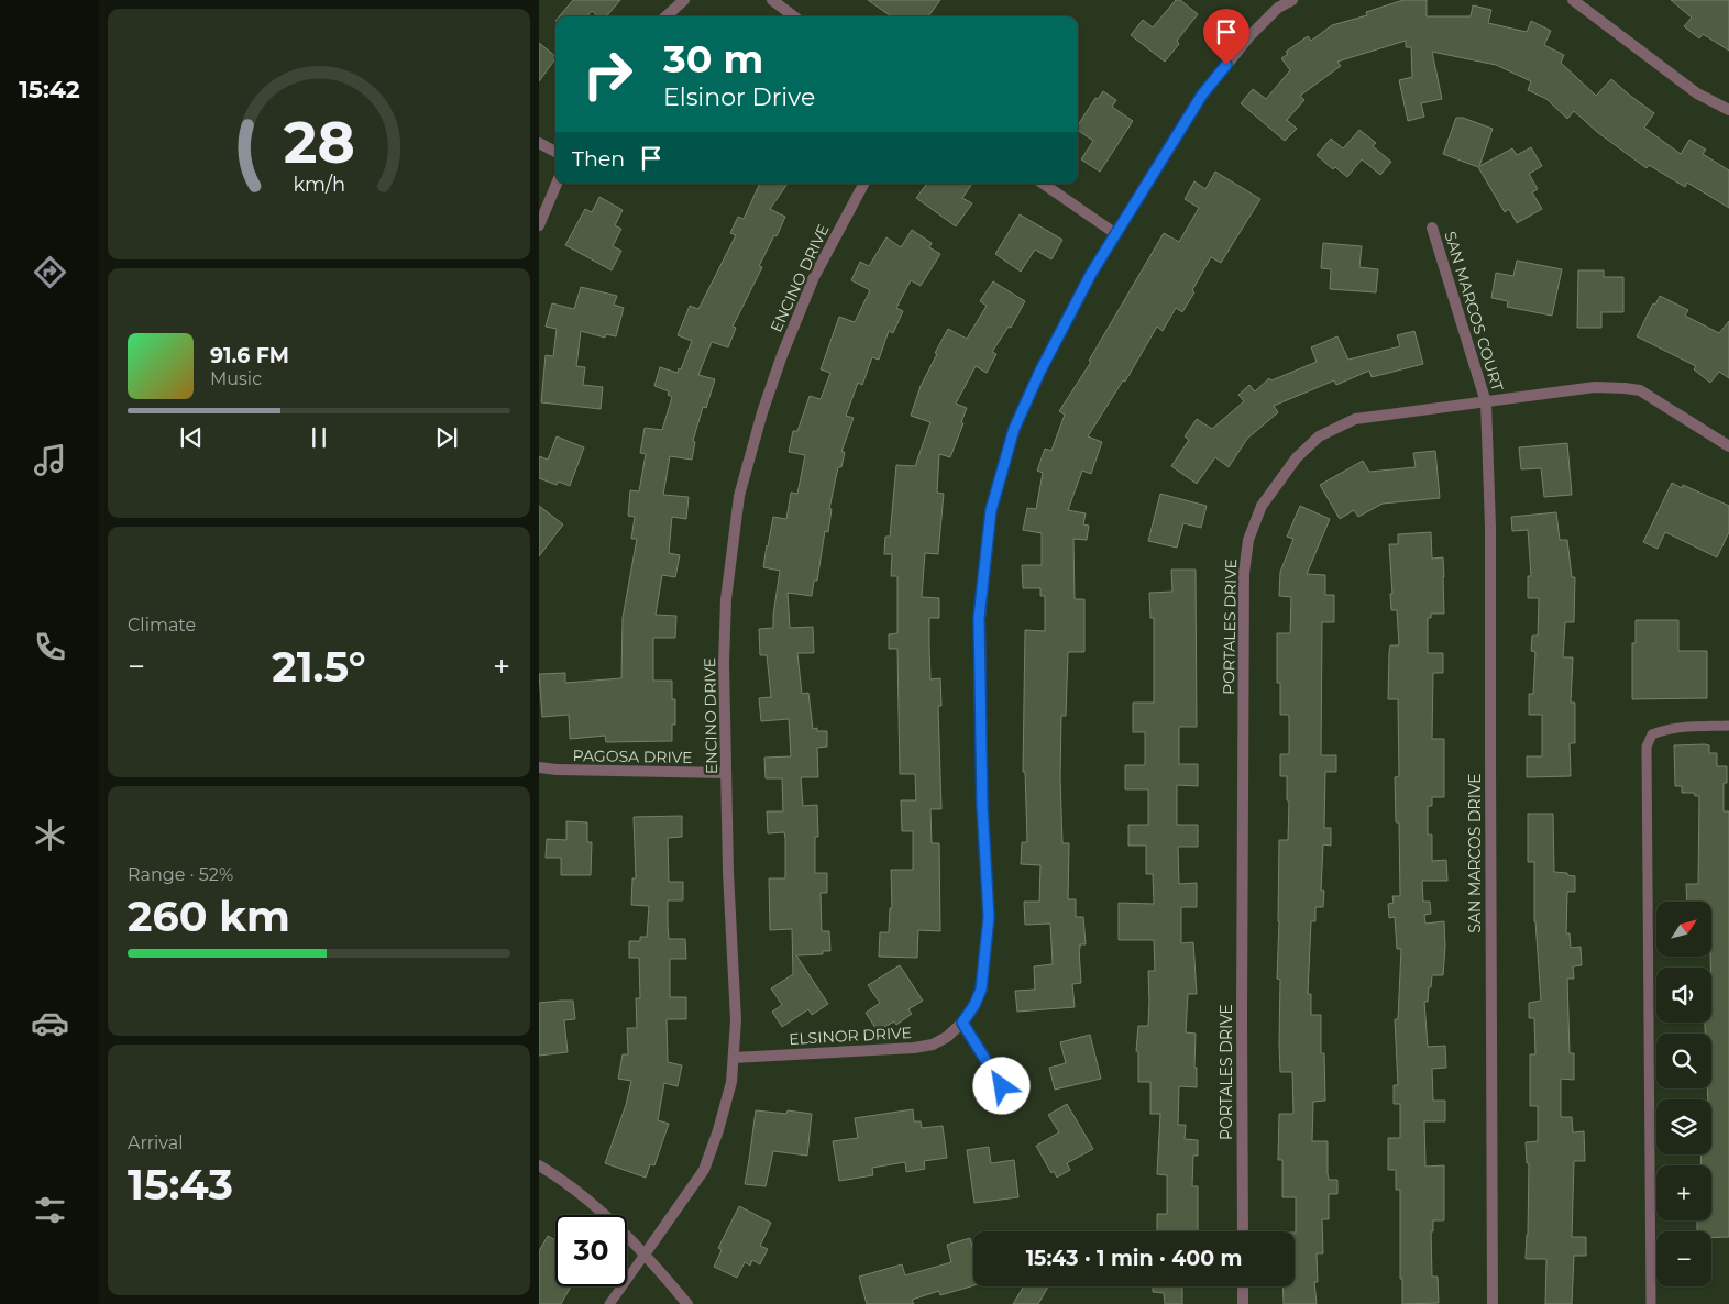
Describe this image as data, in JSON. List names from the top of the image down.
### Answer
{
  "streets": {
    "street": [
      "ENCINO DRIVE",
      "SAN MARCOS COURT",
      "PORTALES DRIVE",
      "PAGOSA DRIVE",
      "SAN MARCOS DRIVE",
      "ELSINOR DRIVE"
    ]
  },
  "crossings": [
    ["ENCINO DRIVE", "PAGOSA DRIVE"],
    ["ENCINO DRIVE", "ELSINOR DRIVE"],
    ["SAN MARCOS COURT", "PORTALES DRIVE"],
    ["SAN MARCOS COURT", "SAN MARCOS DRIVE"],
    ["PORTALES DRIVE", "SAN MARCOS DRIVE"]
  ],
  "north": "top right",
  "page": {
    "tabs": "15:42",
    "turn": ["30 m", "Elsinor Drive"],
    "then": "Then",
    "song": ["91.6 FM", "Music"],
    "tile": [
      "Climate",
      ["Range · 52%", "260 km"],
      ["Arrival", "15:43"]
    ],
    "heat": ["−", "21.5°", "+"],
    "map_buttons": ["+", "−"],
    "limit": "30",
    "trip": "15:43 · 1 min · 400 m",
    "gauge": ["28", "km/h"]
  }
}
